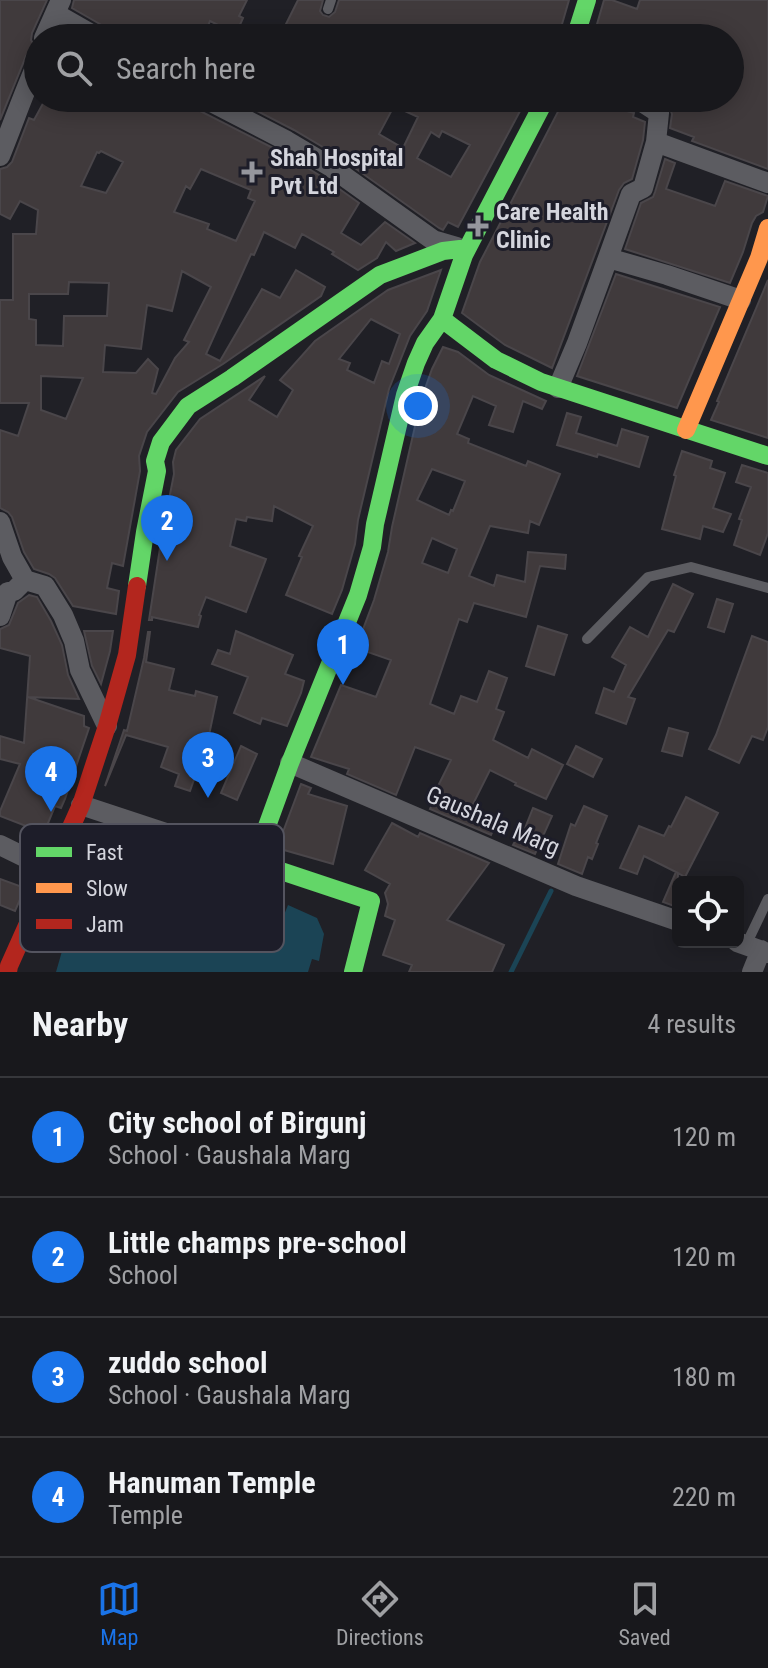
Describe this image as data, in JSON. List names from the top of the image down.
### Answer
{
  "streets": {
    "street": ["Gaushala Marg"]
  },
  "places": {
    "health": ["Shah Hospital Pvt Ltd", "Care Health Clinic"]
  },
  "legend": ["Fast", "Slow", "Jam"],
  "page": {
    "search": "Search here",
    "pins": [
      "2",
      "1",
      "3",
      "4"
    ],
    "heading": ["Nearby", "4 results"],
    "list": [
      {
        "mark": "1",
        "name": "City school of Birgunj",
        "note": "School · Gaushala Marg",
        "value": "120 m"
      },
      {
        "mark": "2",
        "name": "Little champs pre-school",
        "note": "School",
        "value": "120 m"
      },
      {
        "mark": "3",
        "name": "zuddo school",
        "note": "School · Gaushala Marg",
        "value": "180 m"
      },
      {
        "mark": "4",
        "name": "Hanuman Temple",
        "note": "Temple",
        "value": "220 m"
      }
    ],
    "nav": ["Map", "Directions", "Saved"]
  }
}
